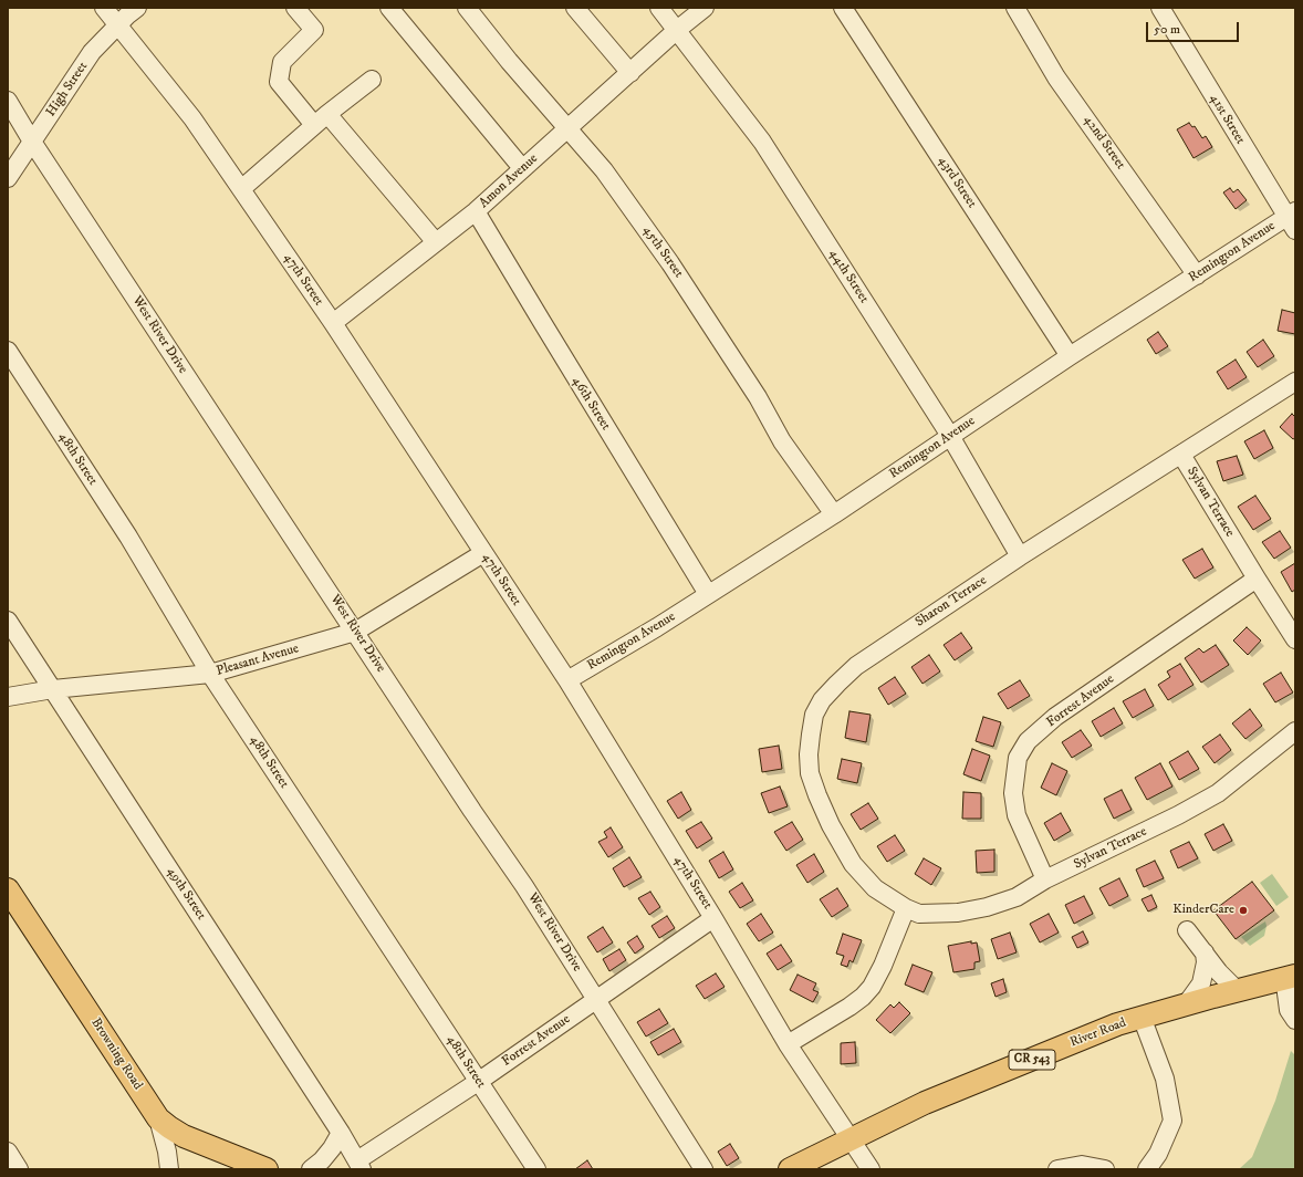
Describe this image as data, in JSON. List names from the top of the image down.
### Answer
{
  "streets": {
    "main road": ["River Road", "Browning Road", "CR 543"],
    "street": [
      "High Street",
      "41st Street",
      "42nd Street",
      "Amon Avenue",
      "43rd Street",
      "45th Street",
      "Remington Avenue",
      "44th Street",
      "47th Street",
      "West River Drive",
      "46th Street",
      "48th Street",
      "Sylvan Terrace",
      "Sharon Terrace",
      "Pleasant Avenue",
      "Forrest Avenue",
      "49th Street"
    ]
  },
  "crossings": [
    ["High Street", "47th Street"],
    ["High Street", "West River Drive"],
    ["41st Street", "Remington Avenue"],
    ["42nd Street", "Remington Avenue"],
    ["Amon Avenue", "45th Street"],
    ["Amon Avenue", "44th Street"],
    ["Amon Avenue", "47th Street"],
    ["Amon Avenue", "46th Street"],
    ["43rd Street", "Remington Avenue"],
    ["45th Street", "Remington Avenue"],
    ["Remington Avenue", "44th Street"],
    ["Remington Avenue", "47th Street"],
    ["Remington Avenue", "46th Street"],
    ["44th Street", "Sharon Terrace"],
    ["47th Street", "Pleasant Avenue"],
    ["47th Street", "Forrest Avenue"],
    ["47th Street", "River Road"],
    ["West River Drive", "Pleasant Avenue"],
    ["West River Drive", "Forrest Avenue"],
    ["48th Street", "Pleasant Avenue"],
    ["48th Street", "Forrest Avenue"],
    ["Sylvan Terrace", "Sharon Terrace"],
    ["Sylvan Terrace", "Forrest Avenue"],
    ["Pleasant Avenue", "49th Street"],
    ["Forrest Avenue", "49th Street"]
  ],
  "places": ["KinderCare"],
  "scale_bar": "50 m"
}
